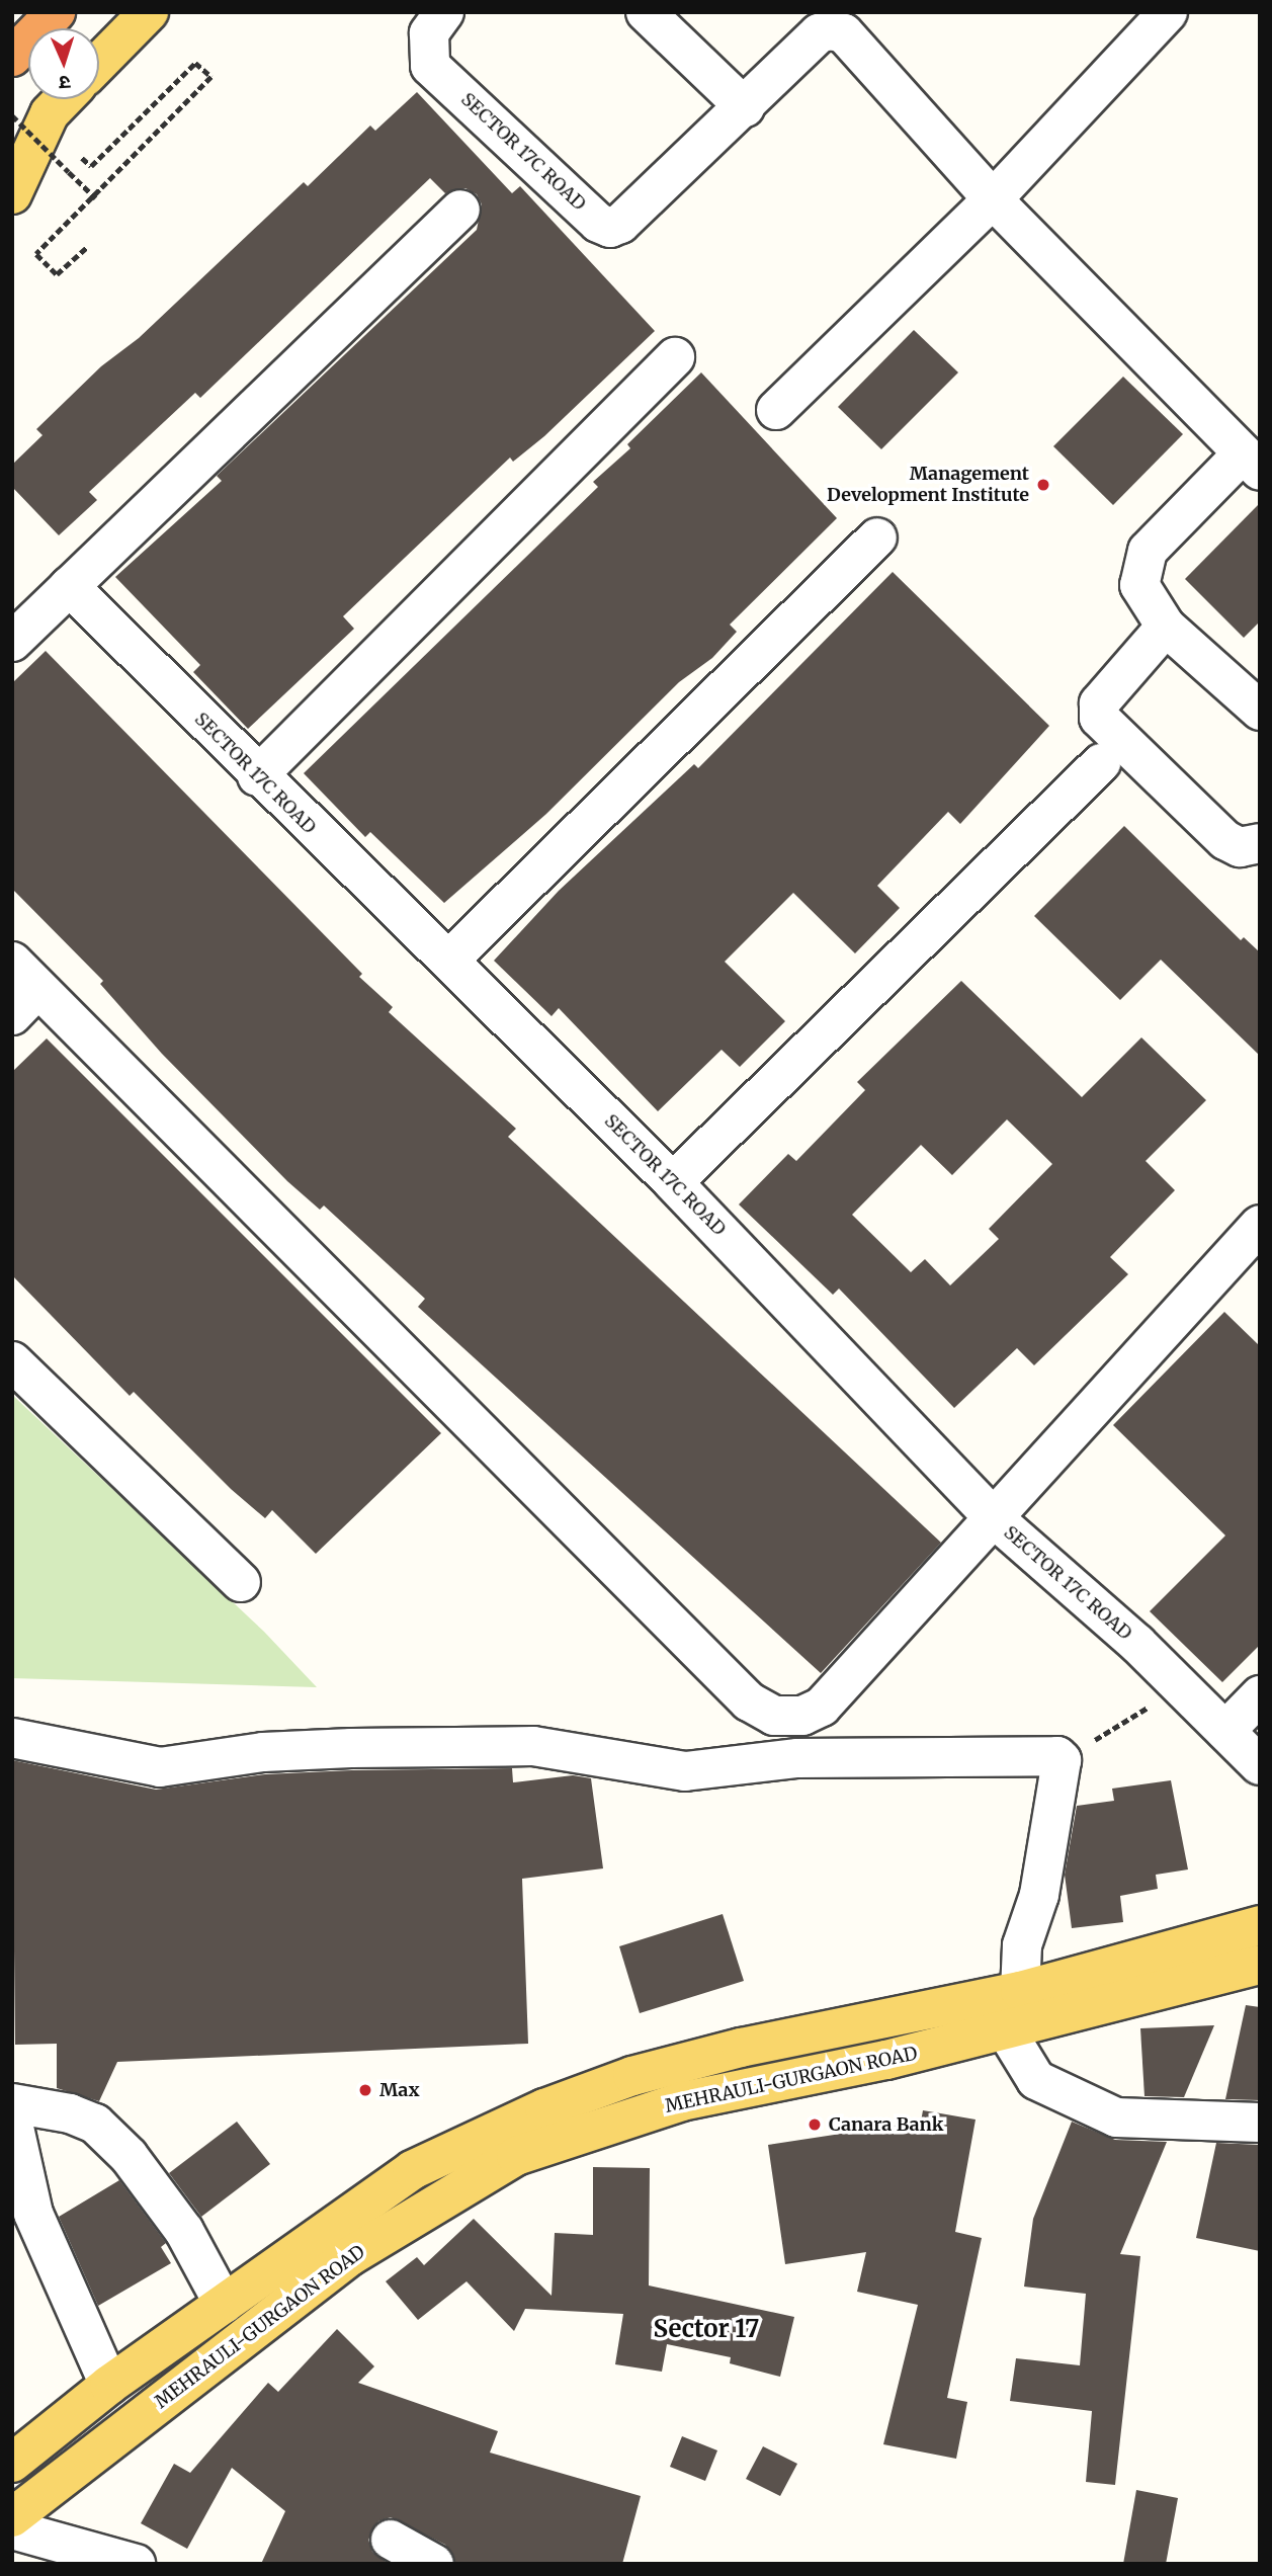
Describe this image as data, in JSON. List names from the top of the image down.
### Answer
{
  "streets": {
    "main road": ["MEHRAULI-GURGAON ROAD"],
    "street": ["SECTOR 17C ROAD"]
  },
  "districts": ["Sector 17"],
  "places": ["Management Development Institute", "Max", "Canara Bank"],
  "north": "bottom"
}
